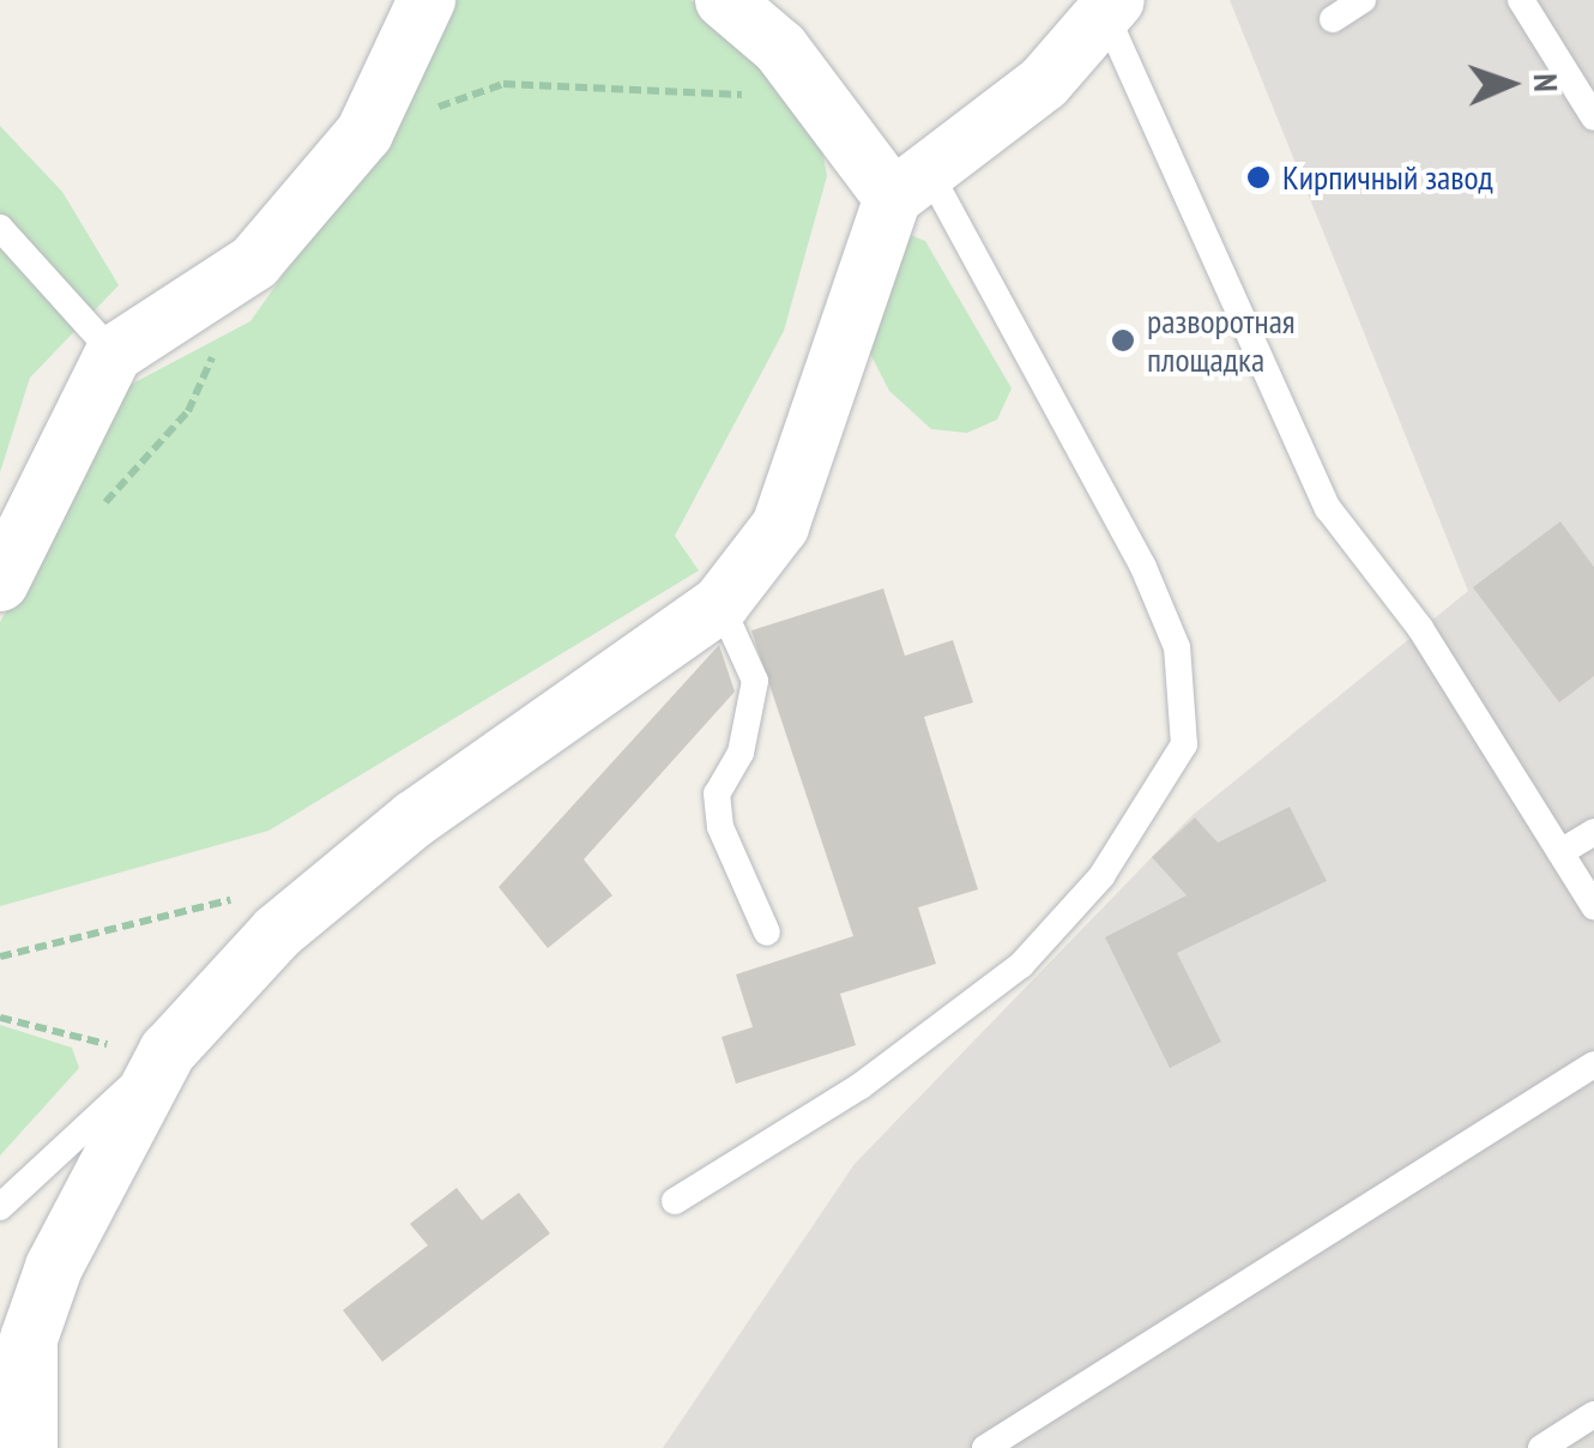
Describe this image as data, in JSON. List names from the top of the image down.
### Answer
{
  "places": ["Кирпичный завод", "разворотная площадка"],
  "north": "right"
}
